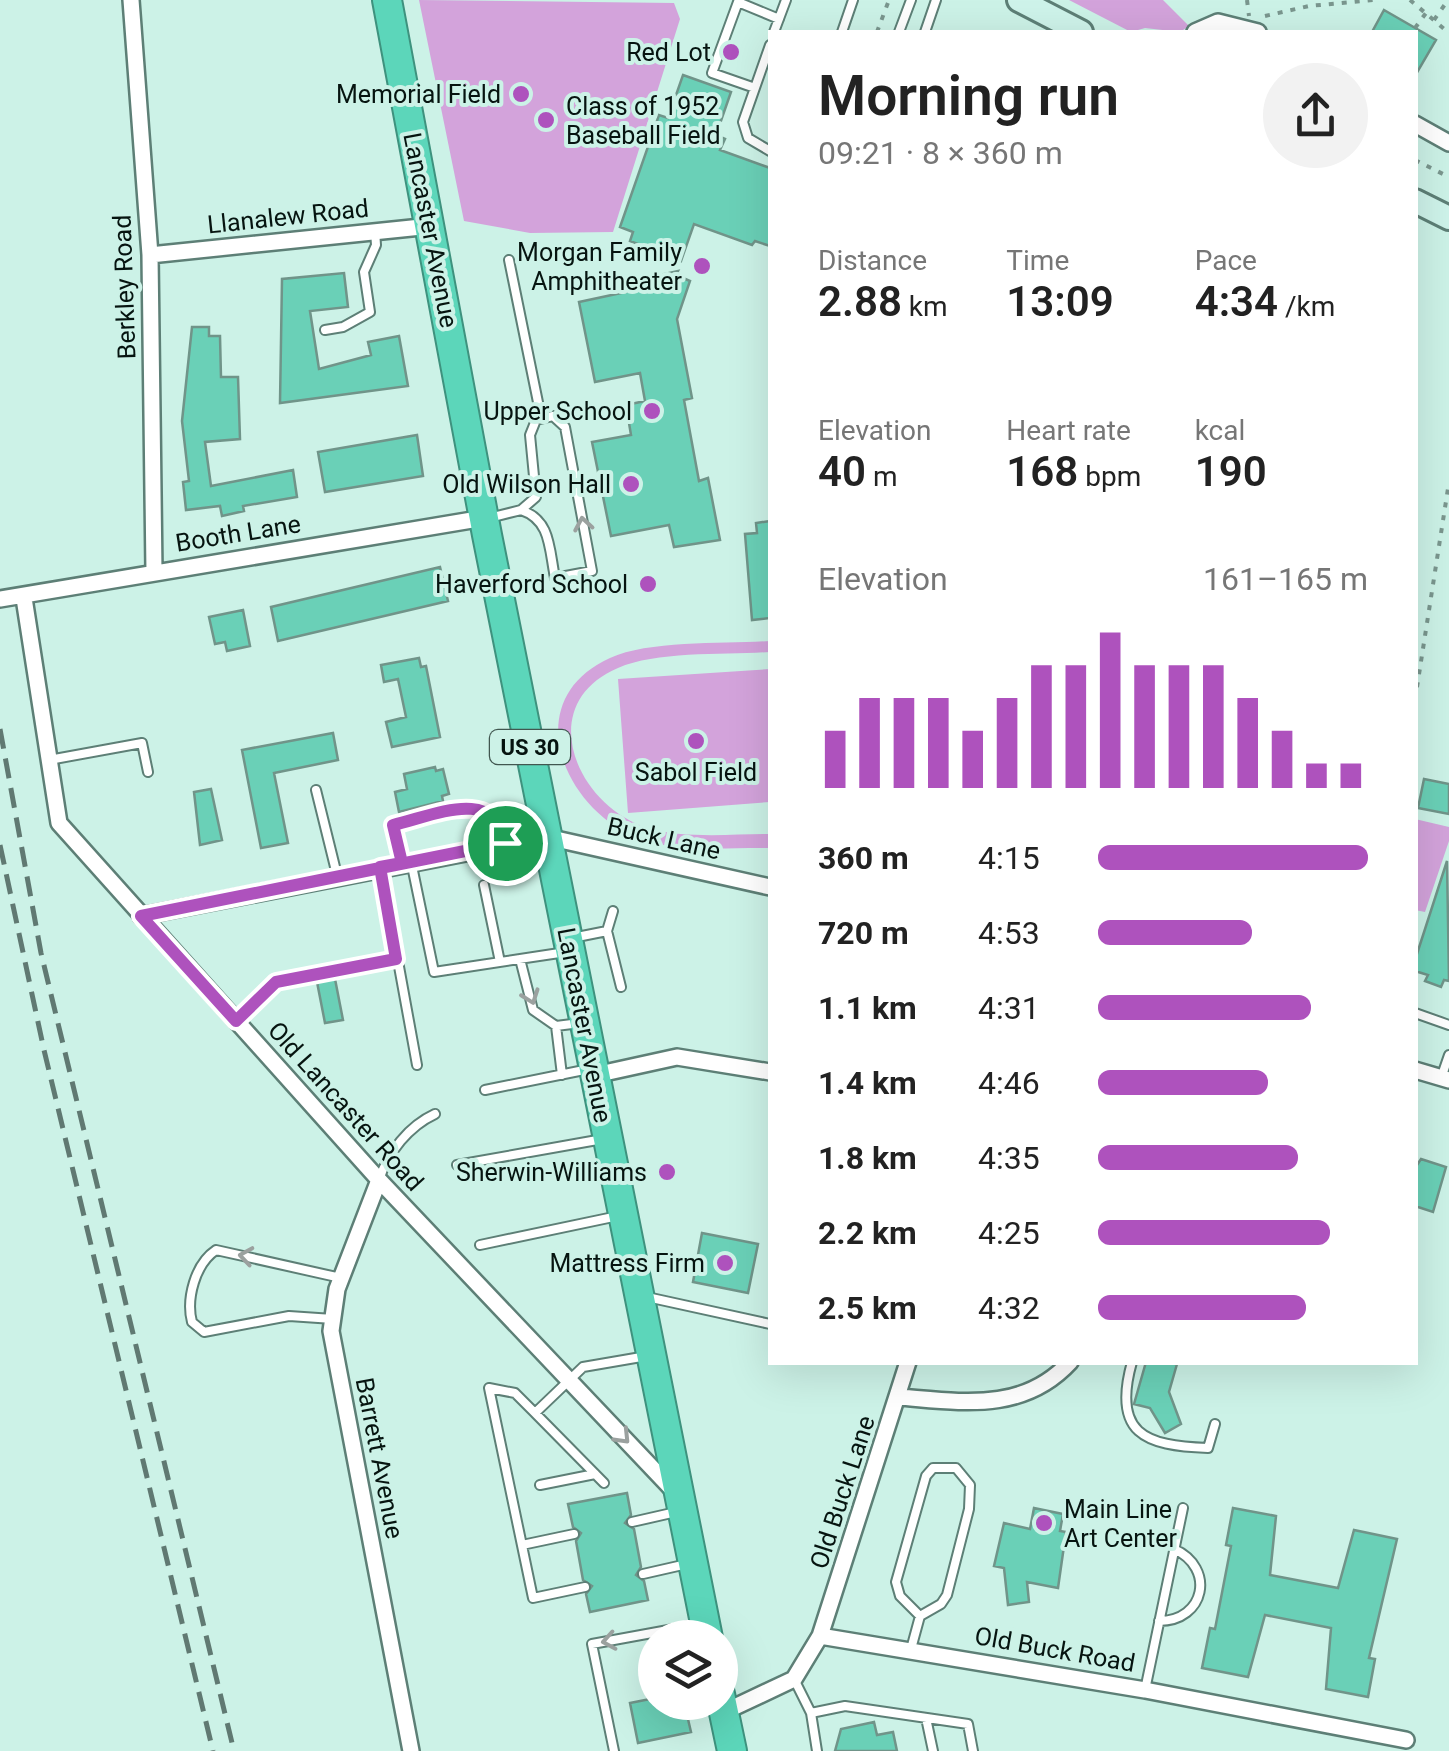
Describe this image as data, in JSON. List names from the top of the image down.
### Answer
{
  "streets": {
    "highway": ["Lancaster Avenue", "US 30"],
    "street": [
      "Llanalew Road",
      "Berkley Road",
      "Booth Lane",
      "Buck Lane",
      "Old Lancaster Road",
      "Barrett Avenue",
      "Old Buck Lane",
      "Old Buck Road"
    ]
  },
  "crossings": [
    ["Llanalew Road", "Lancaster Avenue"],
    ["Llanalew Road", "Berkley Road"],
    ["Lancaster Avenue", "Booth Lane"],
    ["Lancaster Avenue", "Buck Lane"],
    ["Lancaster Avenue", "Old Lancaster Road"],
    ["Berkley Road", "Booth Lane"],
    ["Booth Lane", "Old Lancaster Road"],
    ["Old Lancaster Road", "Barrett Avenue"],
    ["Old Buck Lane", "Old Buck Road"]
  ],
  "places": [
    "Red Lot",
    "Memorial Field",
    "Class of 1952 Baseball Field",
    "Morgan Family Amphitheater",
    "Upper School",
    "Old Wilson Hall",
    "Haverford School",
    "Sabol Field",
    "Sherwin-Williams",
    "Mattress Firm",
    "Main Line Art Center"
  ],
  "page": {
    "heading": ["Morning run", "09:21 · 8 × 360 m"],
    "stats": [
      ["Distance", "2.88 km"],
      ["Time", "13:09"],
      ["Pace", "4:34 /km"],
      ["Elevation", "40 m"],
      ["Heart rate", "168 bpm"],
      ["kcal", "190"]
    ],
    "chart": ["Elevation", "161–165 m"],
    "list": [
      {
        "name": "360 m",
        "note": "4:15"
      },
      {
        "name": "720 m",
        "note": "4:53"
      },
      {
        "name": "1.1 km",
        "note": "4:31"
      },
      {
        "name": "1.4 km",
        "note": "4:46"
      },
      {
        "name": "1.8 km",
        "note": "4:35"
      },
      {
        "name": "2.2 km",
        "note": "4:25"
      },
      {
        "name": "2.5 km",
        "note": "4:32"
      }
    ]
  }
}
